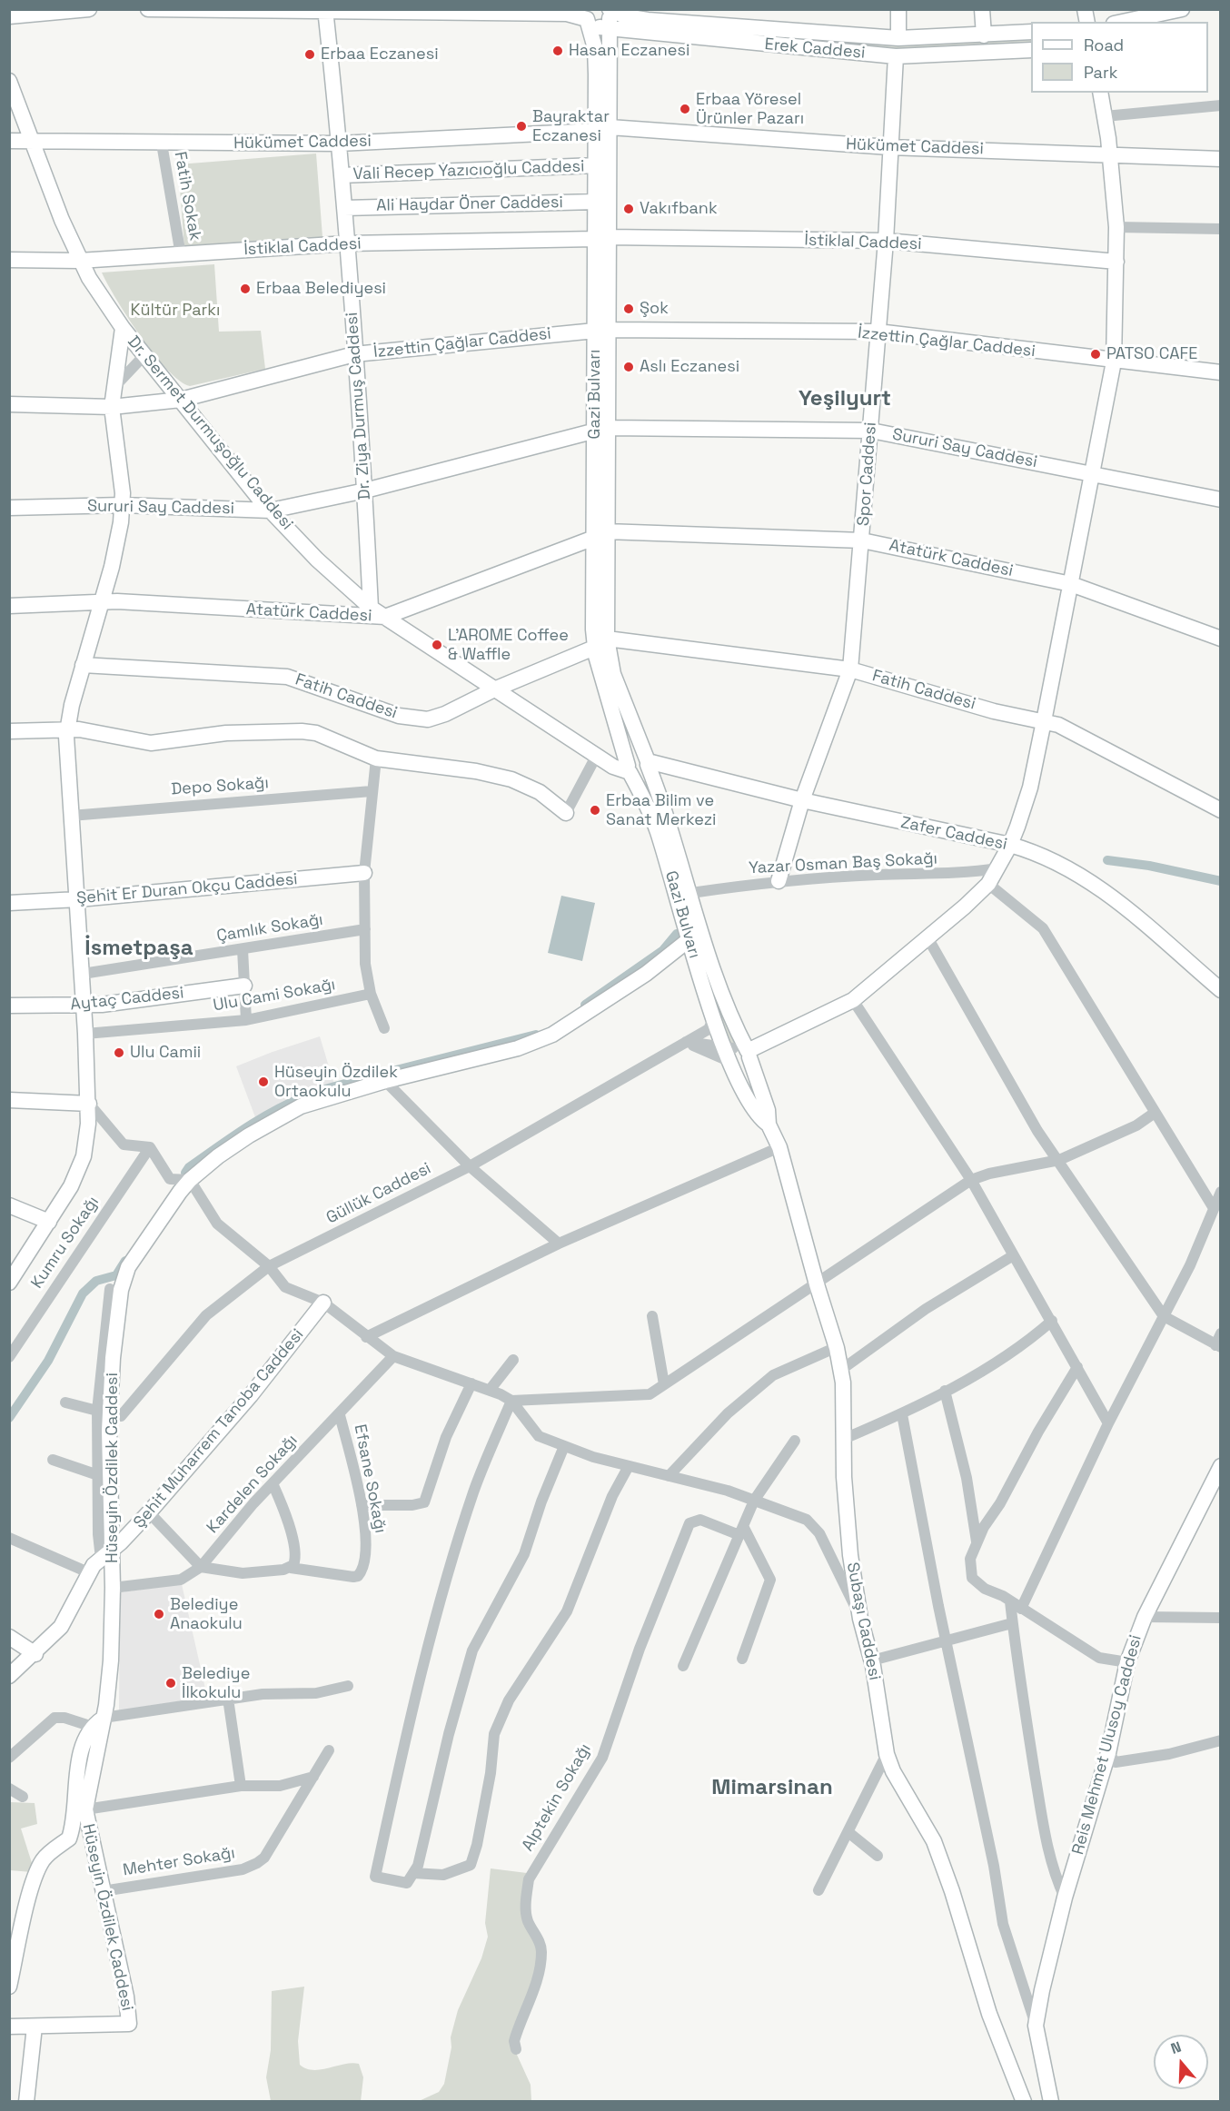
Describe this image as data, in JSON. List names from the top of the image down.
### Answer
{
  "streets": {
    "street": [
      "Erek Caddesi",
      "Hükümet Caddesi",
      "Vali Recep Yazıcıoğlu Caddesi",
      "Fatih Sokak",
      "Ali Haydar Öner Caddesi",
      "İstiklal Caddesi",
      "İzzettin Çağlar Caddesi",
      "Gazi Bulvarı",
      "Dr. Ziya Durmuş Caddesi",
      "Dr. Sermet Durmuşoğlu Caddesi",
      "Sururi Say Caddesi",
      "Spor Caddesi",
      "Atatürk Caddesi",
      "Fatih Caddesi",
      "Depo Sokağı",
      "Zafer Caddesi",
      "Yazar Osman Baş Sokağı",
      "Şehit Er Duran Okçu Caddesi",
      "Çamlık Sokağı",
      "Ulu Cami Sokağı",
      "Aytaç Caddesi",
      "Güllük Caddesi",
      "Kumru Sokağı",
      "Şehit Muharrem Tanoba Caddesi",
      "Hüseyin Özdilek Caddesi",
      "Efsane Sokağı",
      "Kardelen Sokağı",
      "Subaşı Caddesi",
      "Reis Mehmet Ulusoy Caddesi",
      "Alptekin Sokağı",
      "Mehter Sokağı"
    ]
  },
  "crossings": [
    ["Erek Caddesi", "Gazi Bulvarı"],
    ["Erek Caddesi", "Dr. Ziya Durmuş Caddesi"],
    ["Erek Caddesi", "Spor Caddesi"],
    ["Hükümet Caddesi", "Fatih Sokak"],
    ["Hükümet Caddesi", "Gazi Bulvarı"],
    ["Hükümet Caddesi", "Dr. Ziya Durmuş Caddesi"],
    ["Hükümet Caddesi", "Dr. Sermet Durmuşoğlu Caddesi"],
    ["Hükümet Caddesi", "Spor Caddesi"],
    ["Vali Recep Yazıcıoğlu Caddesi", "Gazi Bulvarı"],
    ["Vali Recep Yazıcıoğlu Caddesi", "Dr. Ziya Durmuş Caddesi"],
    ["Fatih Sokak", "İstiklal Caddesi"],
    ["Ali Haydar Öner Caddesi", "Gazi Bulvarı"],
    ["Ali Haydar Öner Caddesi", "Dr. Ziya Durmuş Caddesi"],
    ["İstiklal Caddesi", "Gazi Bulvarı"],
    ["İstiklal Caddesi", "Dr. Ziya Durmuş Caddesi"],
    ["İstiklal Caddesi", "Dr. Sermet Durmuşoğlu Caddesi"],
    ["İstiklal Caddesi", "Spor Caddesi"],
    ["İzzettin Çağlar Caddesi", "Gazi Bulvarı"],
    ["İzzettin Çağlar Caddesi", "Dr. Ziya Durmuş Caddesi"],
    ["İzzettin Çağlar Caddesi", "Dr. Sermet Durmuşoğlu Caddesi"],
    ["İzzettin Çağlar Caddesi", "Spor Caddesi"],
    ["Gazi Bulvarı", "Dr. Sermet Durmuşoğlu Caddesi"],
    ["Gazi Bulvarı", "Sururi Say Caddesi"],
    ["Gazi Bulvarı", "Atatürk Caddesi"],
    ["Gazi Bulvarı", "Fatih Caddesi"],
    ["Gazi Bulvarı", "Zafer Caddesi"],
    ["Gazi Bulvarı", "Yazar Osman Baş Sokağı"],
    ["Gazi Bulvarı", "Güllük Caddesi"],
    ["Gazi Bulvarı", "Hüseyin Özdilek Caddesi"],
    ["Gazi Bulvarı", "Subaşı Caddesi"],
    ["Dr. Ziya Durmuş Caddesi", "Dr. Sermet Durmuşoğlu Caddesi"],
    ["Dr. Ziya Durmuş Caddesi", "Sururi Say Caddesi"],
    ["Dr. Sermet Durmuşoğlu Caddesi", "Sururi Say Caddesi"],
    ["Dr. Sermet Durmuşoğlu Caddesi", "Atatürk Caddesi"],
    ["Dr. Sermet Durmuşoğlu Caddesi", "Fatih Caddesi"],
    ["Dr. Sermet Durmuşoğlu Caddesi", "Zafer Caddesi"],
    ["Sururi Say Caddesi", "Spor Caddesi"],
    ["Spor Caddesi", "Atatürk Caddesi"],
    ["Spor Caddesi", "Fatih Caddesi"],
    ["Spor Caddesi", "Zafer Caddesi"],
    ["Spor Caddesi", "Yazar Osman Baş Sokağı"],
    ["Şehit Muharrem Tanoba Caddesi", "Hüseyin Özdilek Caddesi"],
    ["Hüseyin Özdilek Caddesi", "Kardelen Sokağı"],
    ["Hüseyin Özdilek Caddesi", "Mehter Sokağı"],
    ["Efsane Sokağı", "Kardelen Sokağı"]
  ],
  "districts": ["Yeşilyurt", "İsmetpaşa", "Mimarsinan"],
  "parks": ["Kültür Parkı"],
  "places": [
    "Hasan Eczanesi",
    "Erbaa Eczanesi",
    "Erbaa Yöresel Ürünler Pazarı",
    "Bayraktar Eczanesi",
    "Vakıfbank",
    "Erbaa Belediyesi",
    "Şok",
    "PATSO CAFE",
    "Aslı Eczanesi",
    "L'AROME Coffee & Waffle",
    "Erbaa Bilim ve Sanat Merkezi",
    "Ulu Camii",
    "Hüseyin Özdilek Ortaokulu",
    "Belediye Anaokulu",
    "Belediye İlkokulu"
  ],
  "legend": ["Road", "Park"],
  "north": "top"
}
